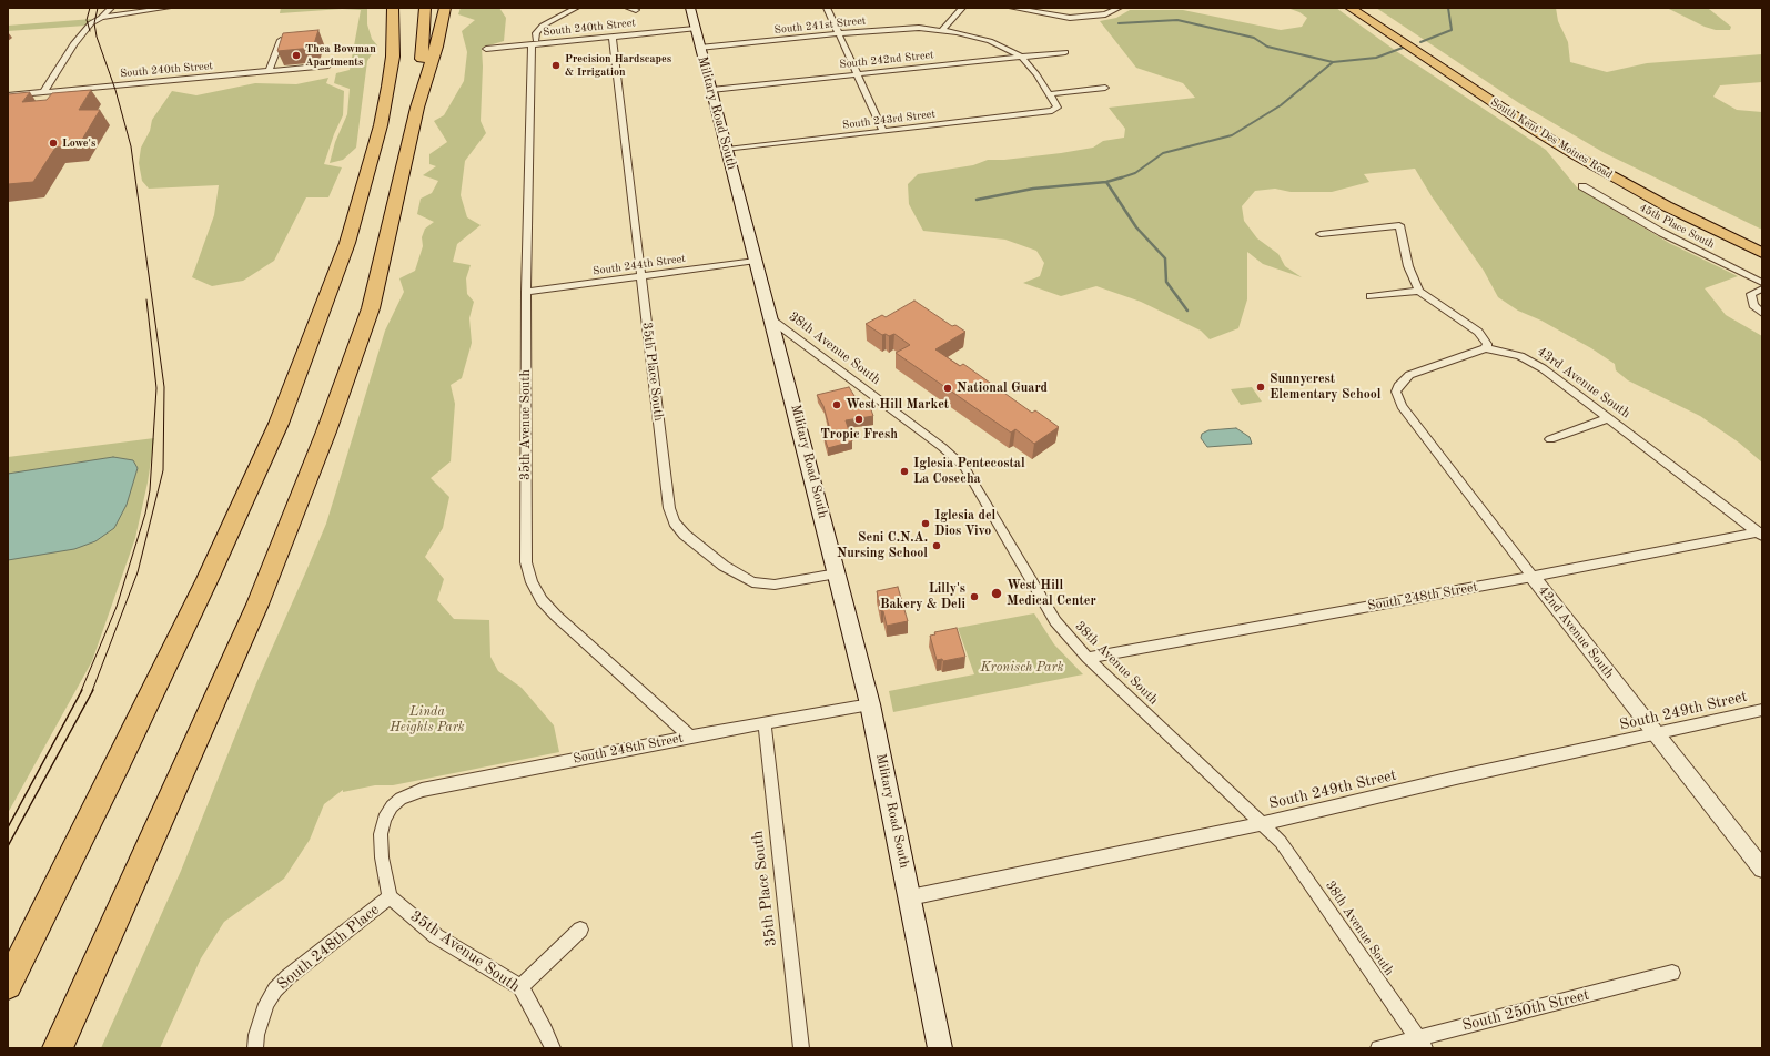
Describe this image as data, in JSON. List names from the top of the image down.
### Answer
{
  "streets": {
    "highway": ["South Kent Des Moines Road"],
    "main road": ["Military Road South"],
    "street": [
      "South 241st Street",
      "South 240th Street",
      "South 242nd Street",
      "South 243rd Street",
      "45th Place South",
      "South 244th Street",
      "38th Avenue South",
      "35th Place South",
      "43rd Avenue South",
      "35th Avenue South",
      "South 248th Street",
      "42nd Avenue South",
      "South 249th Street",
      "South 248th Place",
      "South 250th Street"
    ]
  },
  "crossings": [
    ["South 241st Street", "South 242nd Street"],
    ["South 241st Street", "Military Road South"],
    ["South 240th Street", "Military Road South"],
    ["South 240th Street", "35th Place South"],
    ["South 240th Street", "35th Avenue South"],
    ["South 242nd Street", "Military Road South"],
    ["Military Road South", "South 243rd Street"],
    ["Military Road South", "South 244th Street"],
    ["Military Road South", "38th Avenue South"],
    ["Military Road South", "35th Place South"],
    ["Military Road South", "South 248th Street"],
    ["Military Road South", "South 249th Street"],
    ["South 244th Street", "35th Place South"],
    ["South 244th Street", "35th Avenue South"],
    ["38th Avenue South", "South 248th Street"],
    ["38th Avenue South", "South 249th Street"],
    ["38th Avenue South", "South 250th Street"],
    ["35th Place South", "South 248th Street"],
    ["43rd Avenue South", "South 248th Street"],
    ["43rd Avenue South", "42nd Avenue South"],
    ["35th Avenue South", "South 248th Street"],
    ["35th Avenue South", "South 248th Place"],
    ["South 248th Street", "42nd Avenue South"],
    ["South 248th Street", "South 248th Place"],
    ["42nd Avenue South", "South 249th Street"]
  ],
  "parks": ["Kronisch Park", "Linda Heights Park"],
  "places": [
    "Thea Bowman Apartments",
    "Precision Hardscapes & Irrigation",
    "Lowe's",
    "Sunnycrest Elementary School",
    "National Guard",
    "West Hill Market",
    "Tropic Fresh",
    "Iglesia Pentecostal La Cosecha",
    "Iglesia del Dios Vivo",
    "Seni C.N.A. Nursing School",
    "West Hill Medical Center",
    "Lilly's Bakery & Deli"
  ]
}
